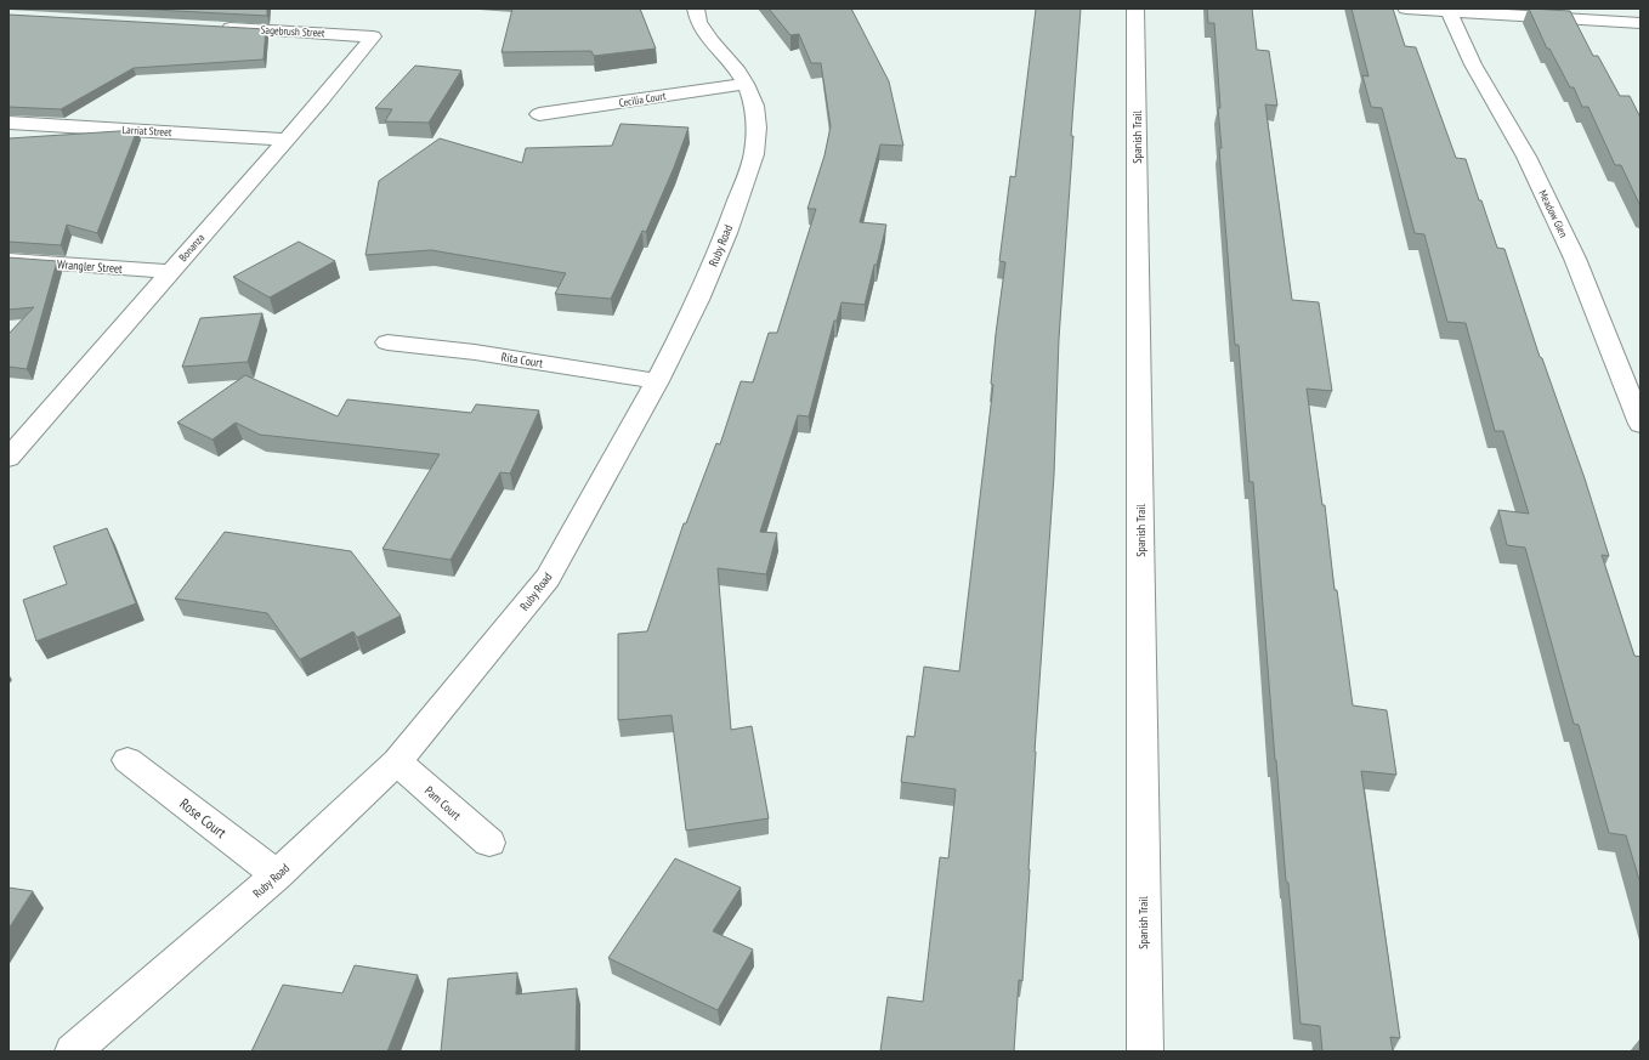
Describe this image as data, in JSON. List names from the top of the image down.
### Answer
{
  "streets": {
    "street": [
      "Sagebrush Street",
      "Cecilia Court",
      "Larriat Street",
      "Spanish Trail",
      "Meadow Glen",
      "Ruby Road",
      "Bonanza",
      "Wrangler Street",
      "Rita Court",
      "Pam Court",
      "Rose Court"
    ]
  },
  "crossings": [
    ["Sagebrush Street", "Bonanza"],
    ["Cecilia Court", "Ruby Road"],
    ["Larriat Street", "Bonanza"],
    ["Ruby Road", "Rita Court"],
    ["Ruby Road", "Pam Court"],
    ["Ruby Road", "Rose Court"],
    ["Bonanza", "Wrangler Street"]
  ]
}
